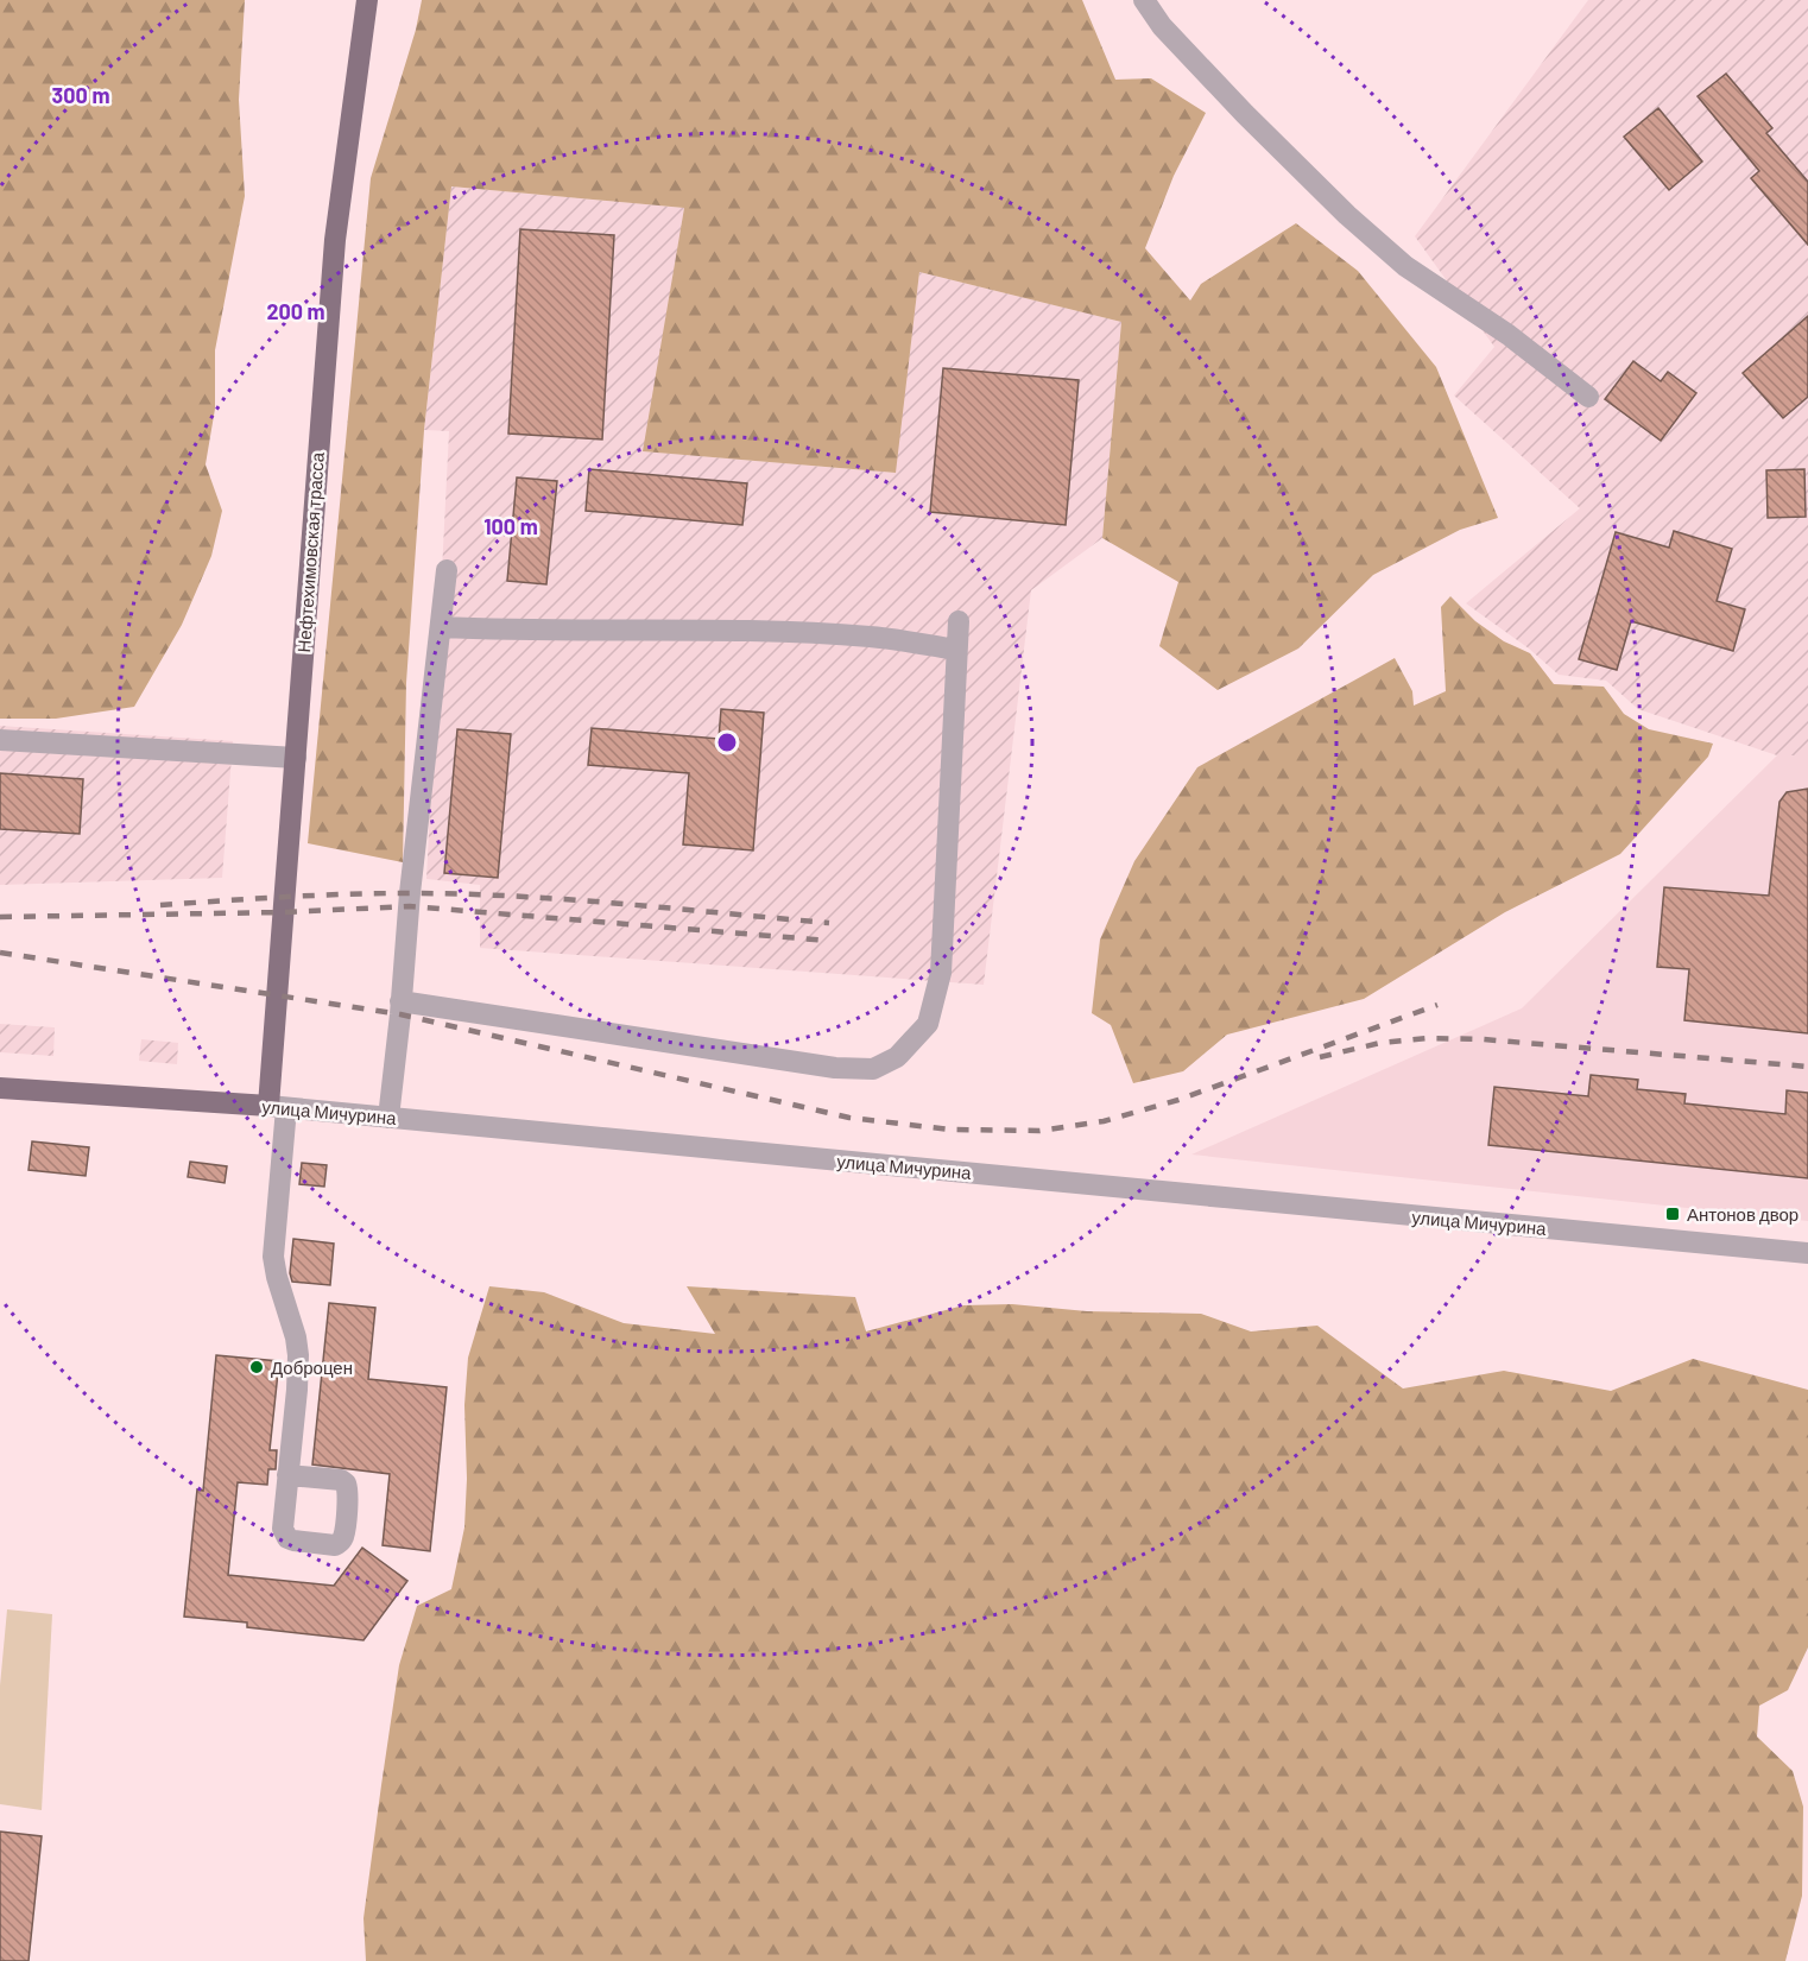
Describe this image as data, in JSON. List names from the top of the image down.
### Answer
{
  "streets": {
    "main road": ["Нефтехимовская трасса", "улица Мичурина"]
  },
  "crossings": [
    ["Нефтехимовская трасса", "улица Мичурина"]
  ],
  "places": {
    "transit": ["Антонов двор"],
    "other": ["Доброцен"]
  },
  "rings": ["300 m", "200 m", "100 m"]
}
